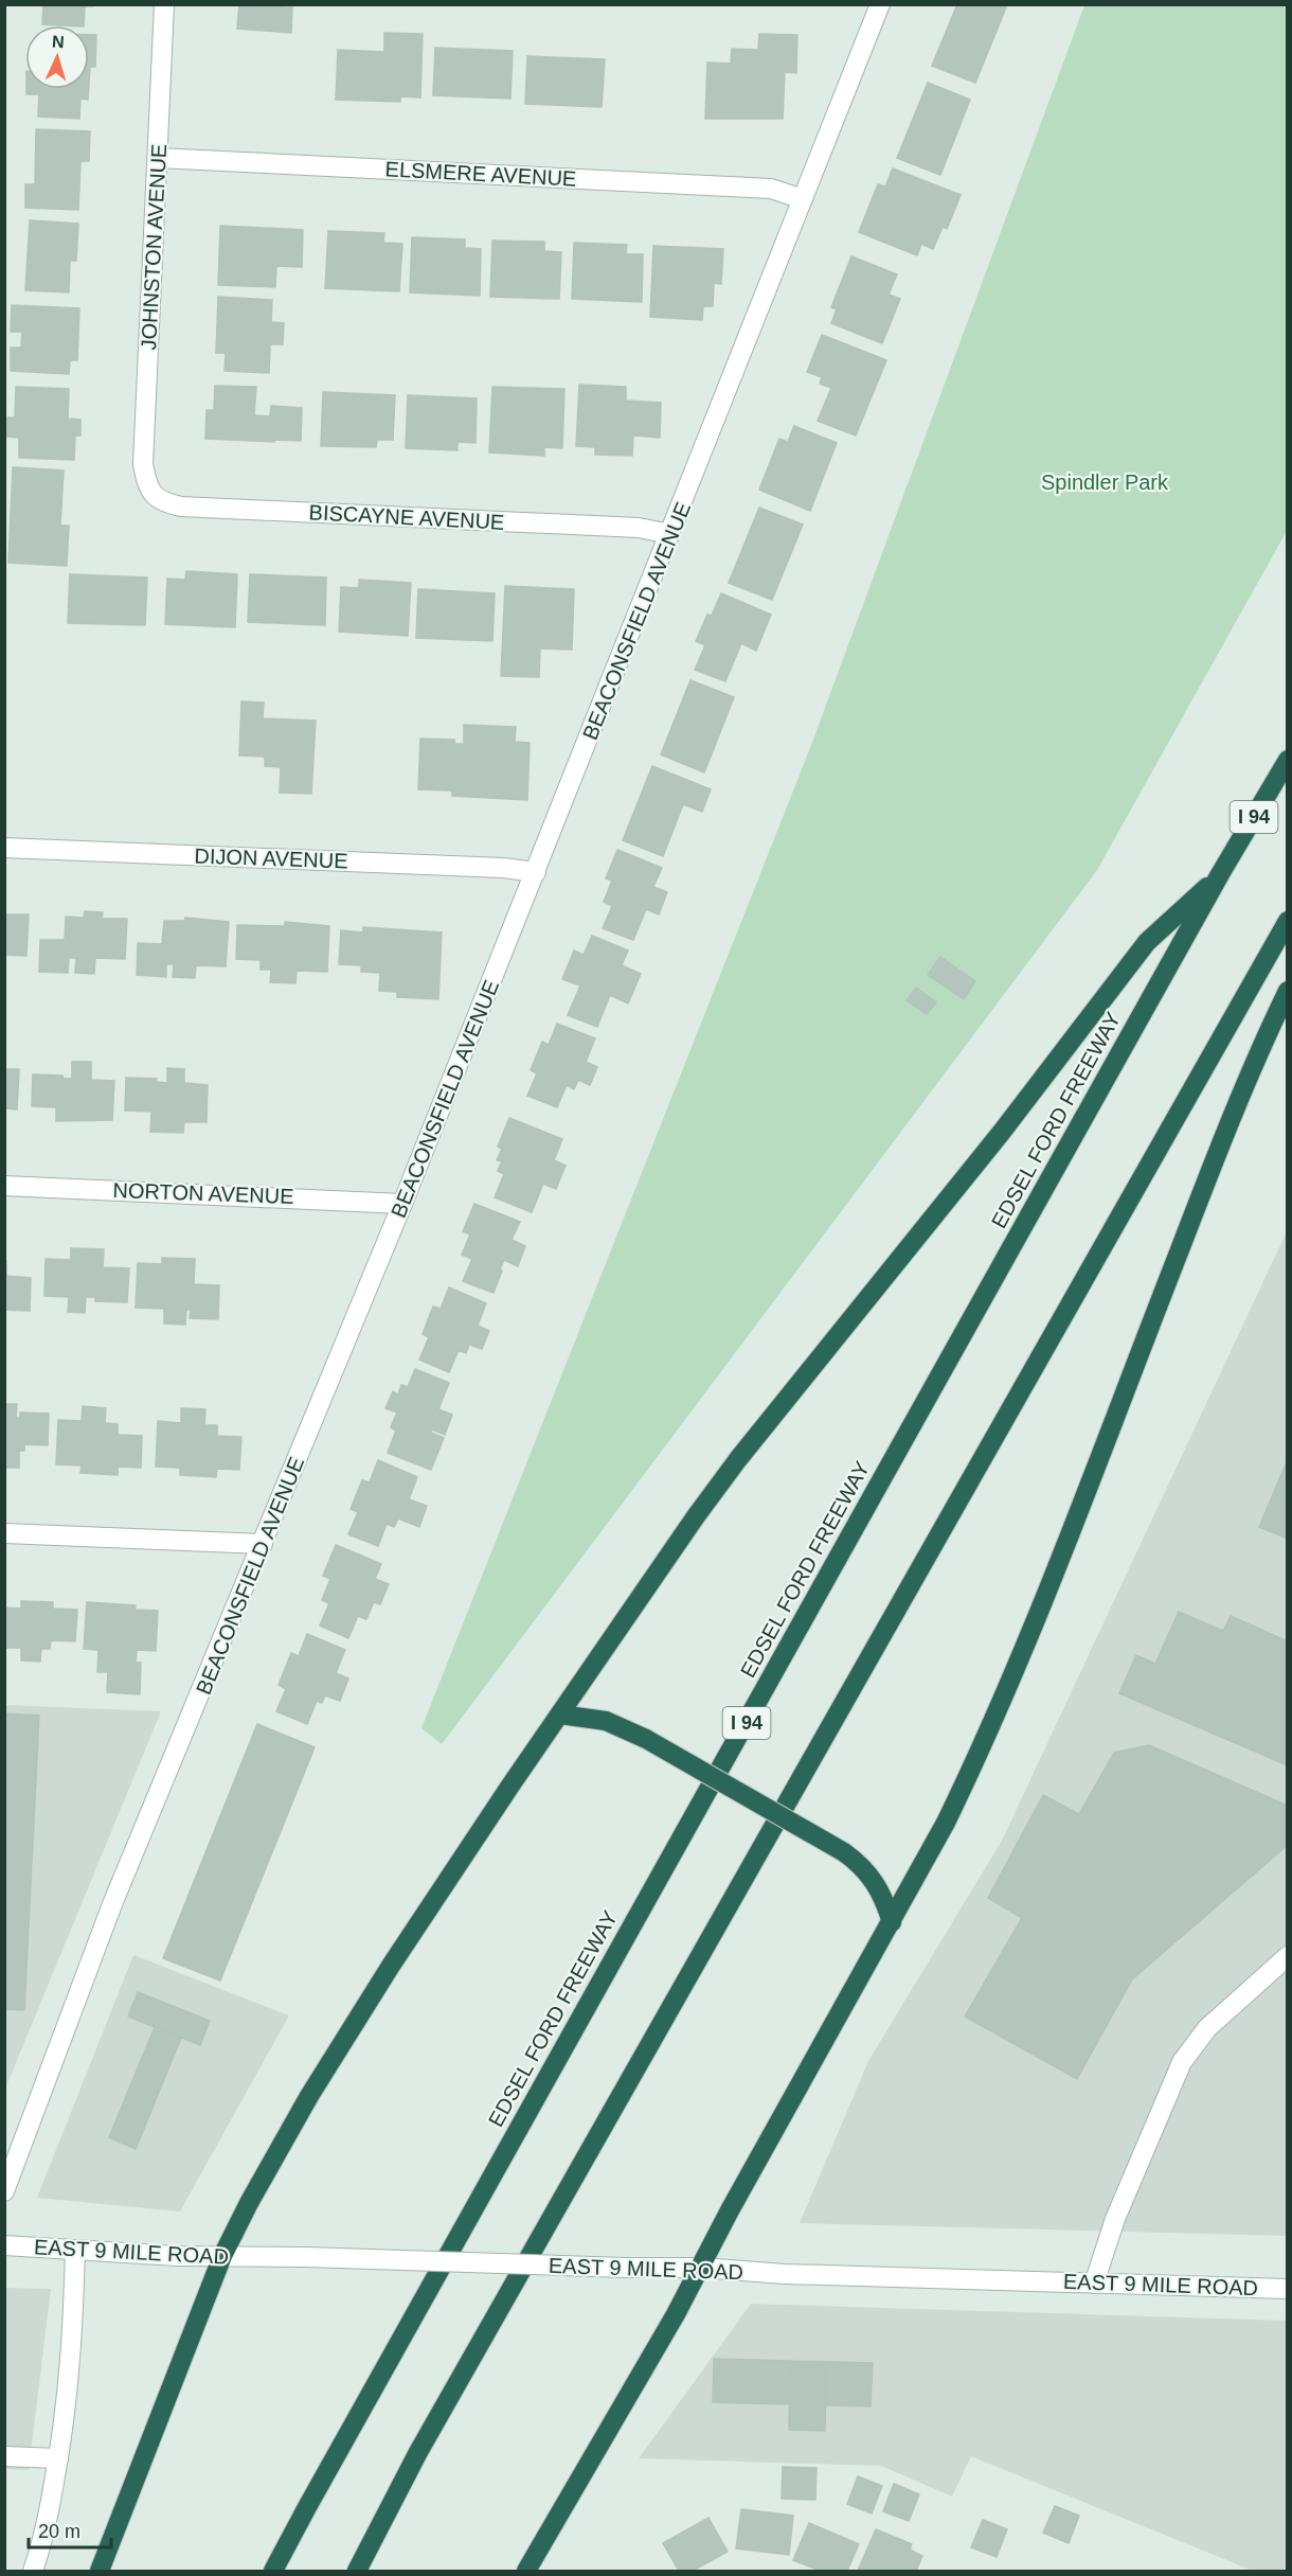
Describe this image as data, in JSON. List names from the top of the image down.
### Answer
{
  "streets": {
    "highway": ["I 94", "EDSEL FORD FREEWAY"],
    "street": [
      "ELSMERE AVENUE",
      "JOHNSTON AVENUE",
      "BISCAYNE AVENUE",
      "BEACONSFIELD AVENUE",
      "DIJON AVENUE",
      "NORTON AVENUE",
      "EAST 9 MILE ROAD"
    ]
  },
  "crossings": [
    ["ELSMERE AVENUE", "JOHNSTON AVENUE"],
    ["ELSMERE AVENUE", "BEACONSFIELD AVENUE"],
    ["JOHNSTON AVENUE", "BISCAYNE AVENUE"],
    ["BISCAYNE AVENUE", "BEACONSFIELD AVENUE"],
    ["BEACONSFIELD AVENUE", "DIJON AVENUE"],
    ["BEACONSFIELD AVENUE", "NORTON AVENUE"]
  ],
  "parks": ["Spindler Park"],
  "scale_bar": "20 m",
  "north": "top"
}
